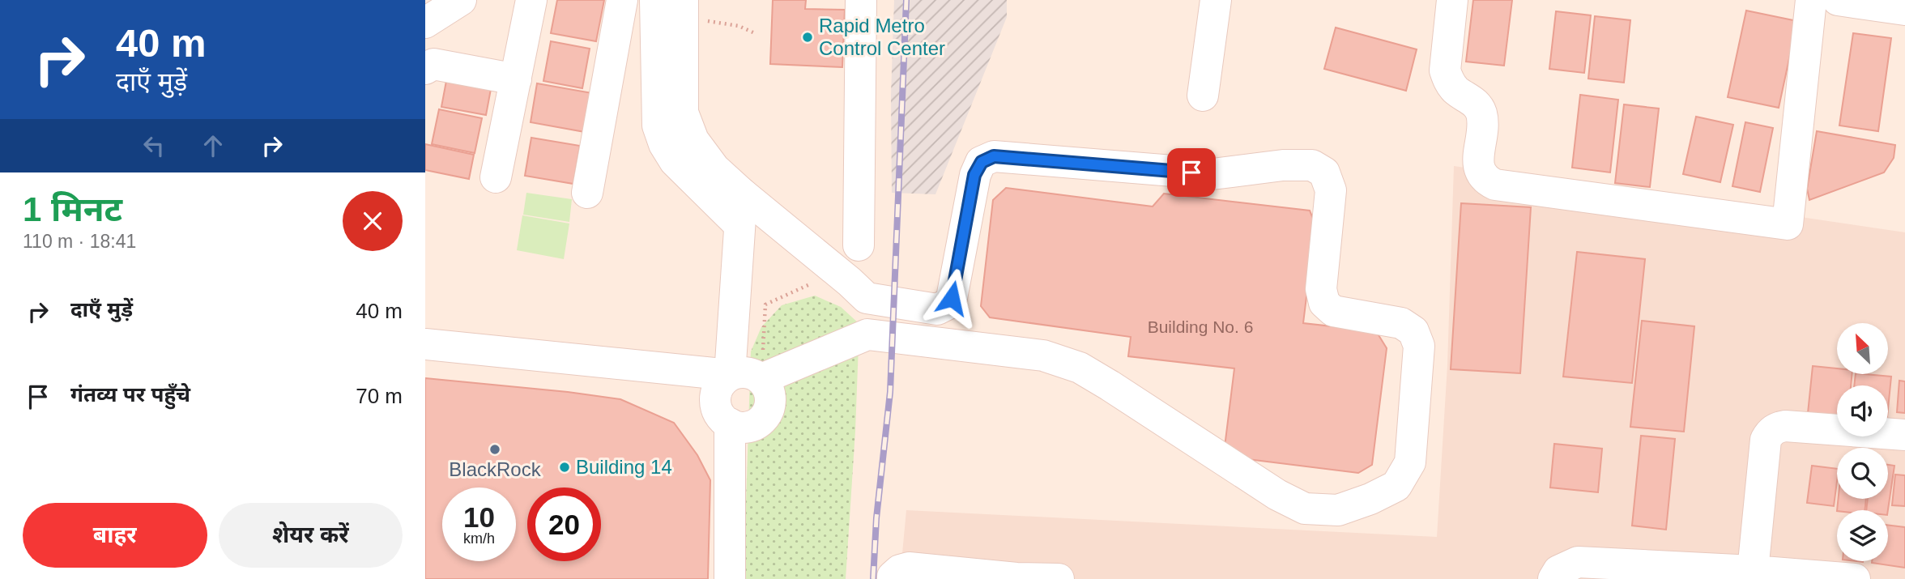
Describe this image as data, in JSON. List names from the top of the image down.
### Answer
{
  "places": ["Rapid Metro Control Center", "BlackRock", "Building 14"],
  "house_numbers": ["Building No. 6"],
  "north": "top left",
  "page": {
    "turn": ["40 m", "दाएँ मुड़ें"],
    "heading": ["1 मिनट", "110 m · 18:41"],
    "list": [
      {
        "name": "दाएँ मुड़ें",
        "value": "40 m"
      },
      {
        "name": "गंतव्य पर पहुँचे",
        "value": "70 m"
      }
    ],
    "speed": "10 km/h",
    "limit": "20",
    "buttons": ["बाहर", "शेयर करें"]
  }
}
